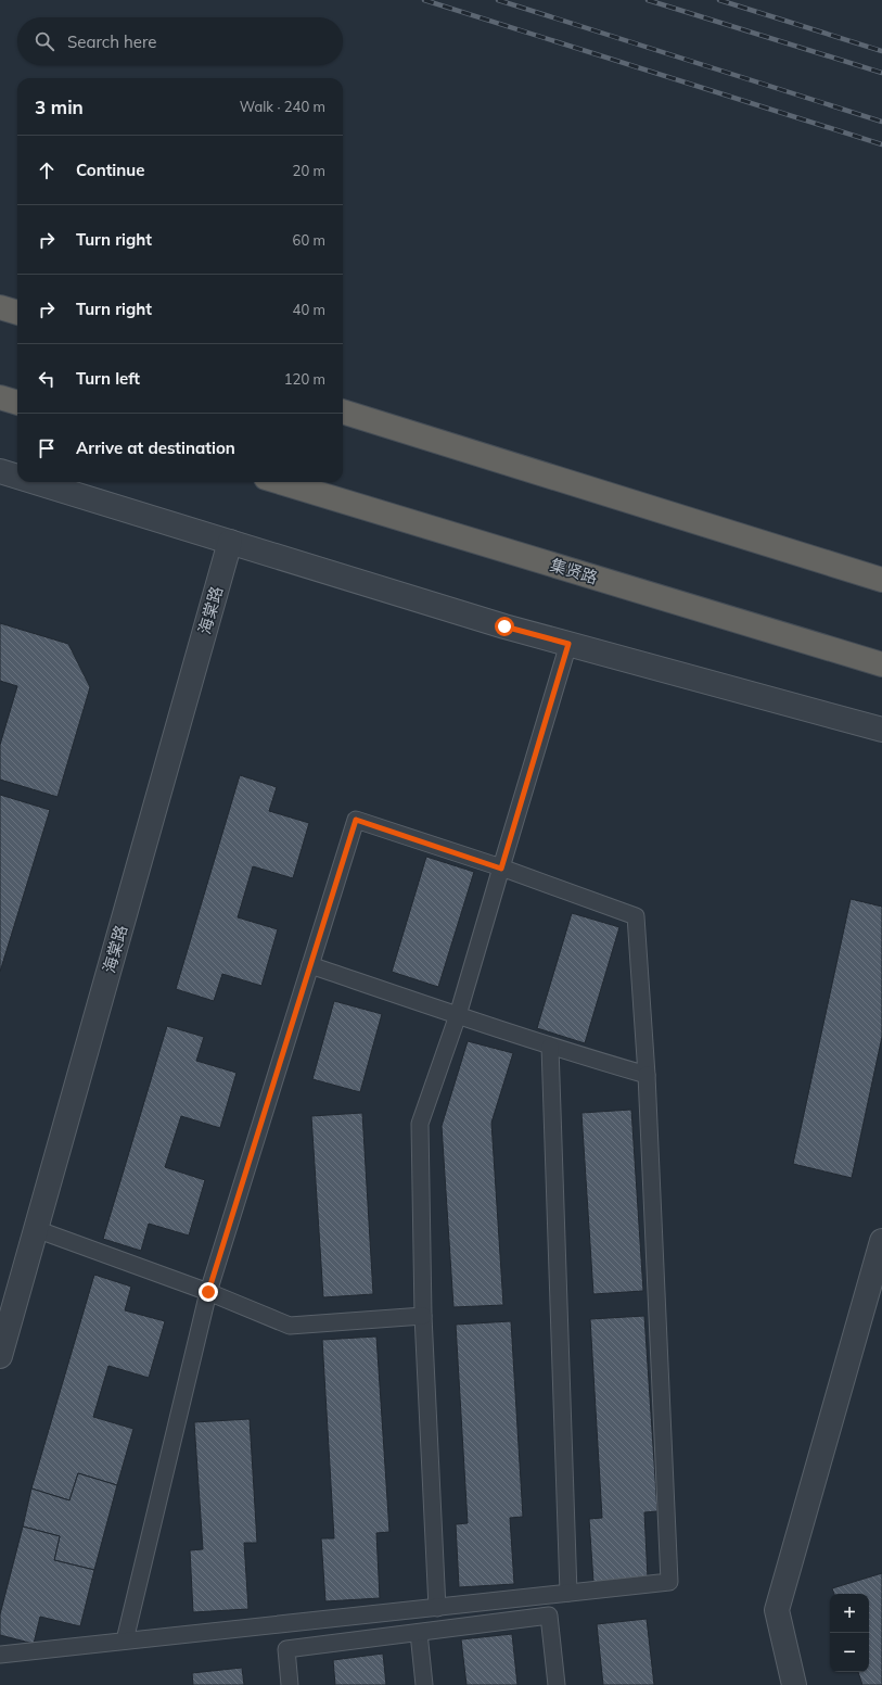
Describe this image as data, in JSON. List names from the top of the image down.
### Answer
{
  "streets": {
    "highway": ["集贤路"],
    "street": ["海棠路"]
  },
  "page": {
    "search": "Search here",
    "heading": ["3 min", "Walk · 240 m"],
    "list": [
      ["Continue", "20 m"],
      ["Turn right", "60 m"],
      ["Turn right", "40 m"],
      ["Turn left", "120 m"],
      "Arrive at destination"
    ],
    "map_buttons": ["+", "−"]
  }
}
